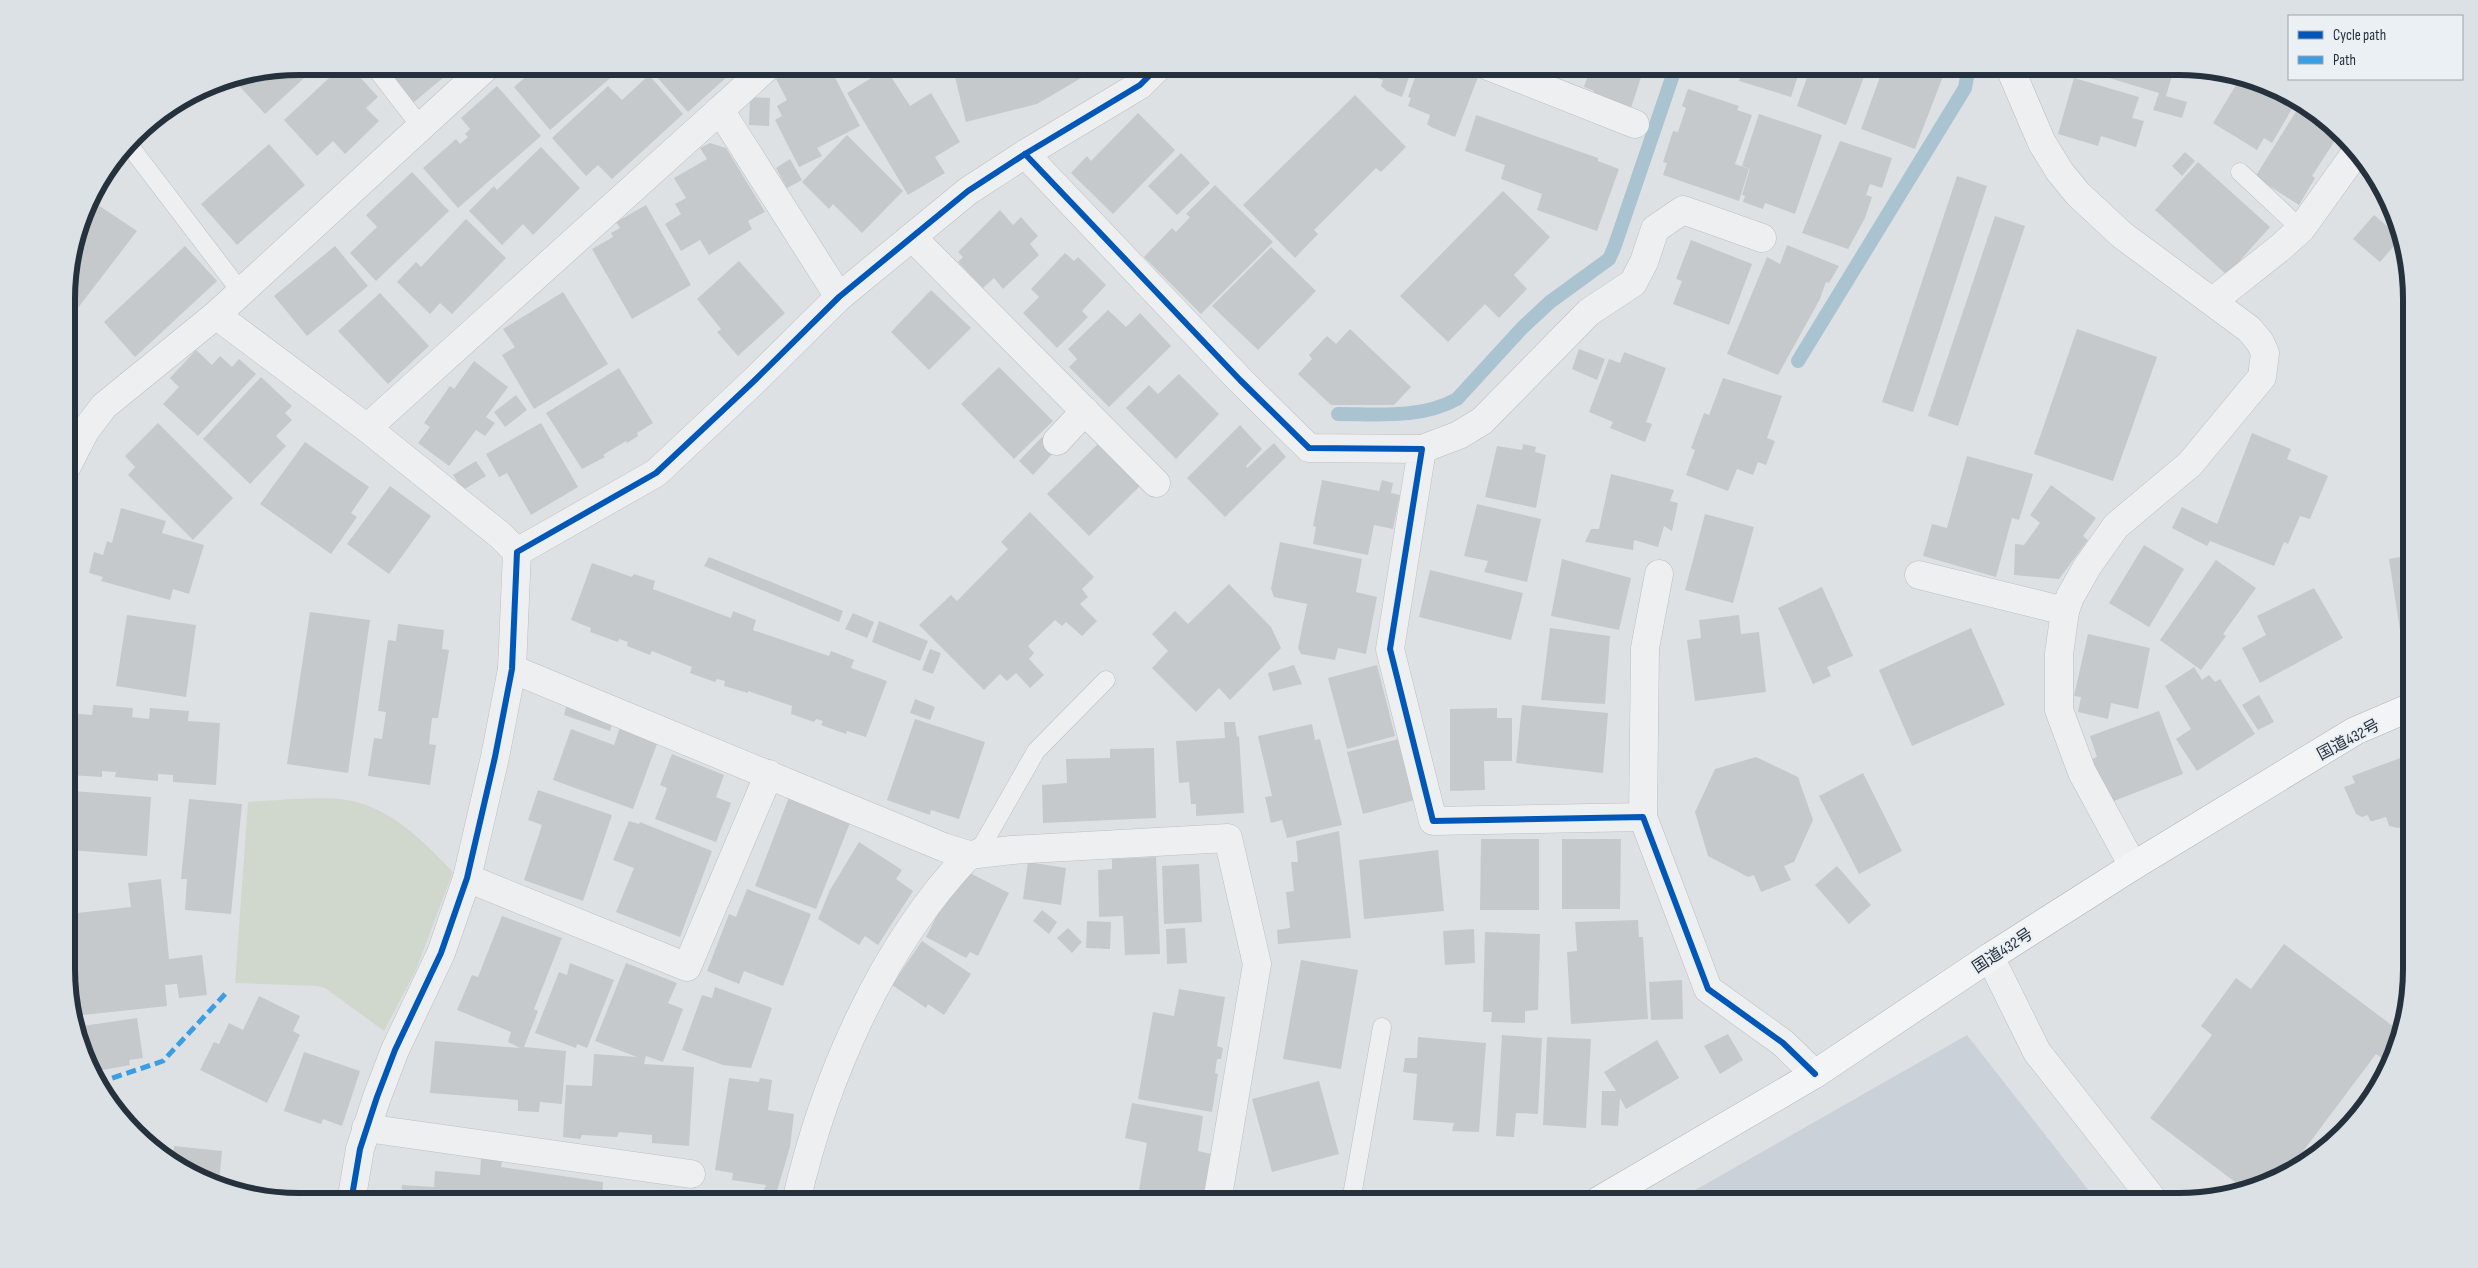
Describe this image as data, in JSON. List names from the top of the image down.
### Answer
{
  "streets": {
    "highway": ["国道432号"]
  },
  "legend": ["Cycle path", "Path"]
}
